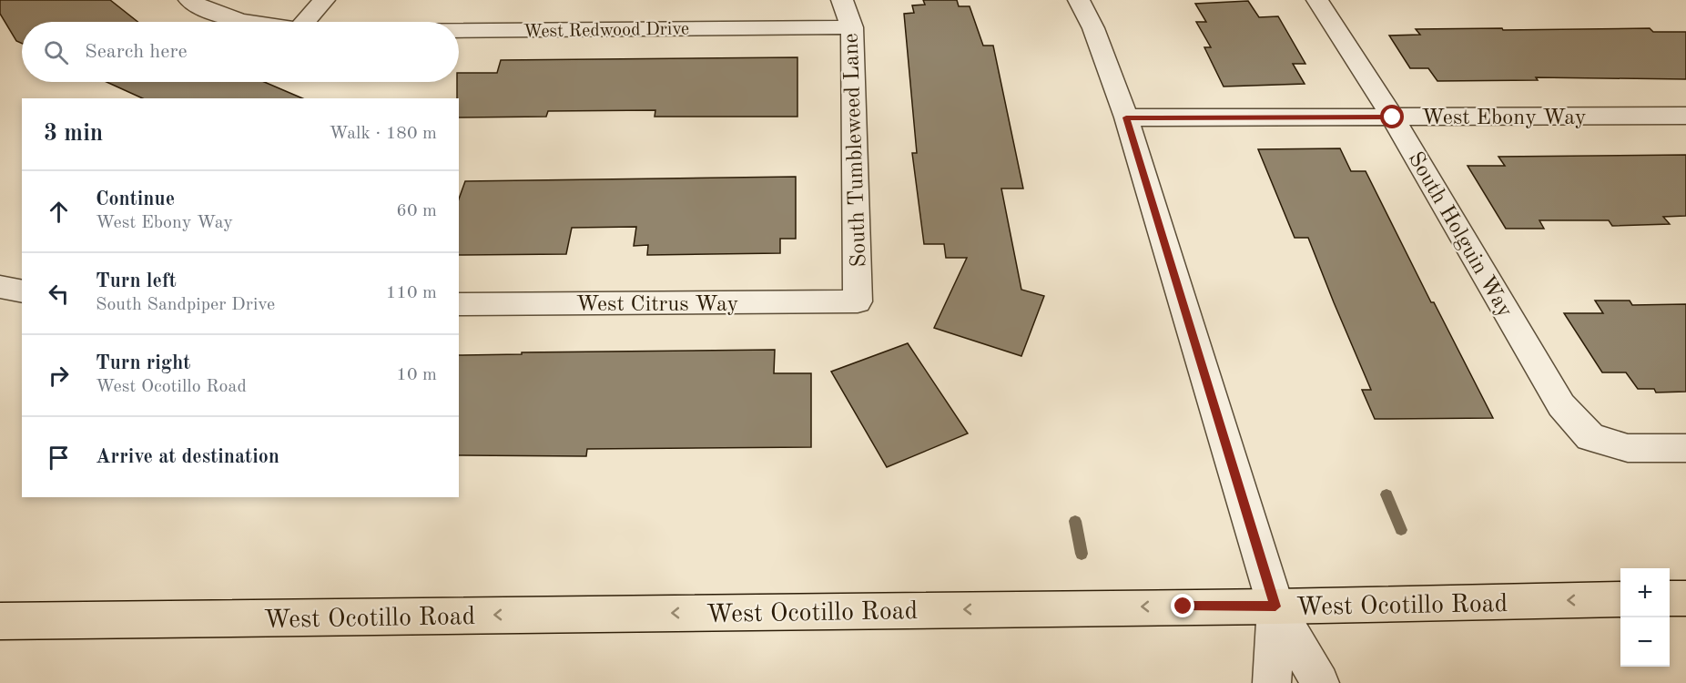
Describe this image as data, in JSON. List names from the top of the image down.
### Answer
{
  "streets": {
    "main road": ["West Ocotillo Road"],
    "street": [
      "West Redwood Drive",
      "West Ebony Way",
      "South Tumbleweed Lane",
      "South Holguin Way",
      "West Citrus Way"
    ]
  },
  "crossings": [
    ["West Redwood Drive", "South Tumbleweed Lane"],
    ["West Ebony Way", "South Holguin Way"],
    ["South Tumbleweed Lane", "West Citrus Way"]
  ],
  "one_way": ["West Ocotillo Road"],
  "page": {
    "search": "Search here",
    "heading": ["3 min", "Walk · 180 m"],
    "list": [
      ["Continue", "West Ebony Way", "60 m"],
      ["Turn left", "South Sandpiper Drive", "110 m"],
      ["Turn right", "West Ocotillo Road", "10 m"],
      "Arrive at destination"
    ],
    "map_buttons": ["+", "−"]
  }
}
